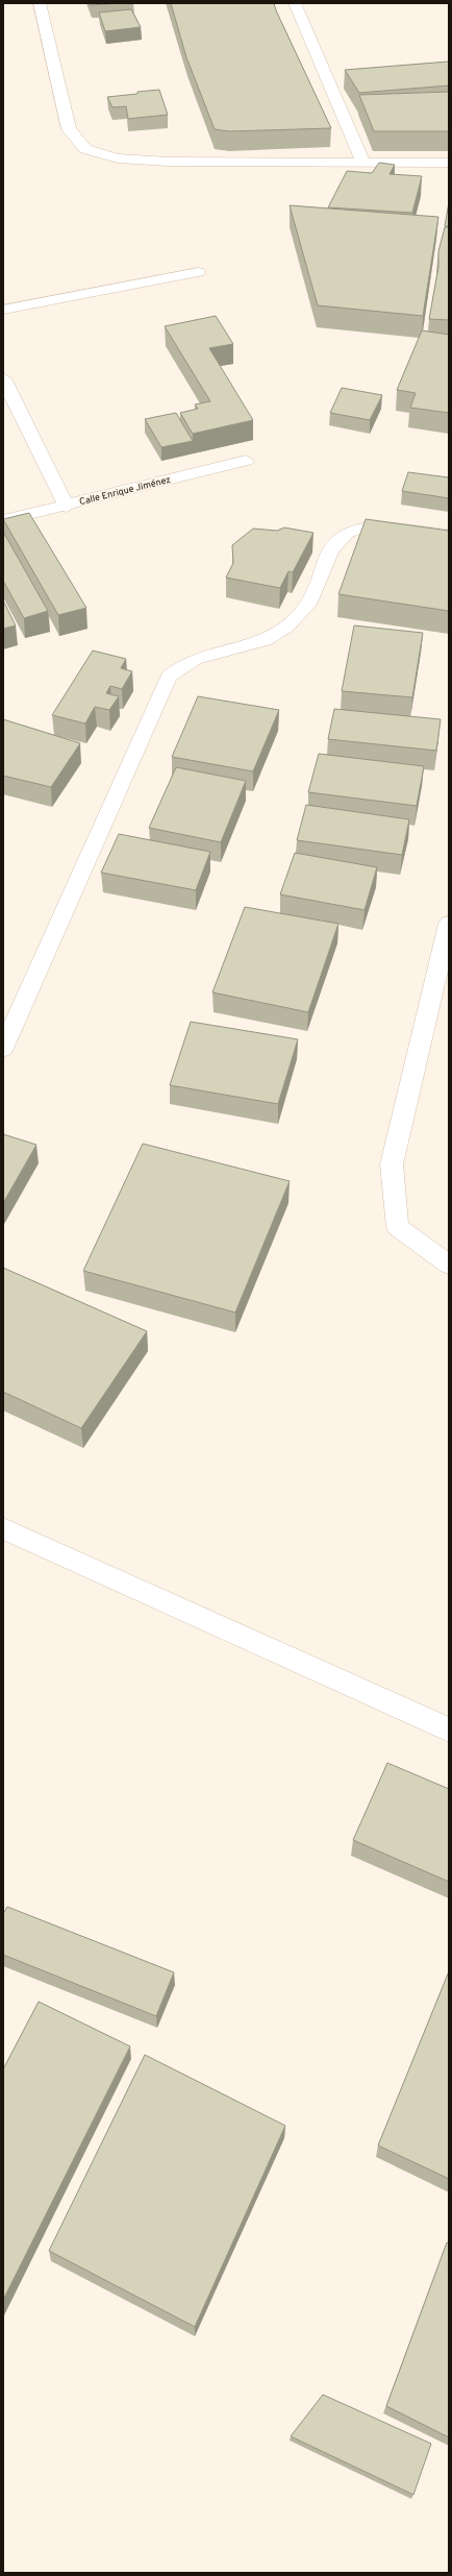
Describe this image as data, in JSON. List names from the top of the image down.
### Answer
{
  "streets": {
    "street": ["Calle Enrique Jiménez"]
  }
}
